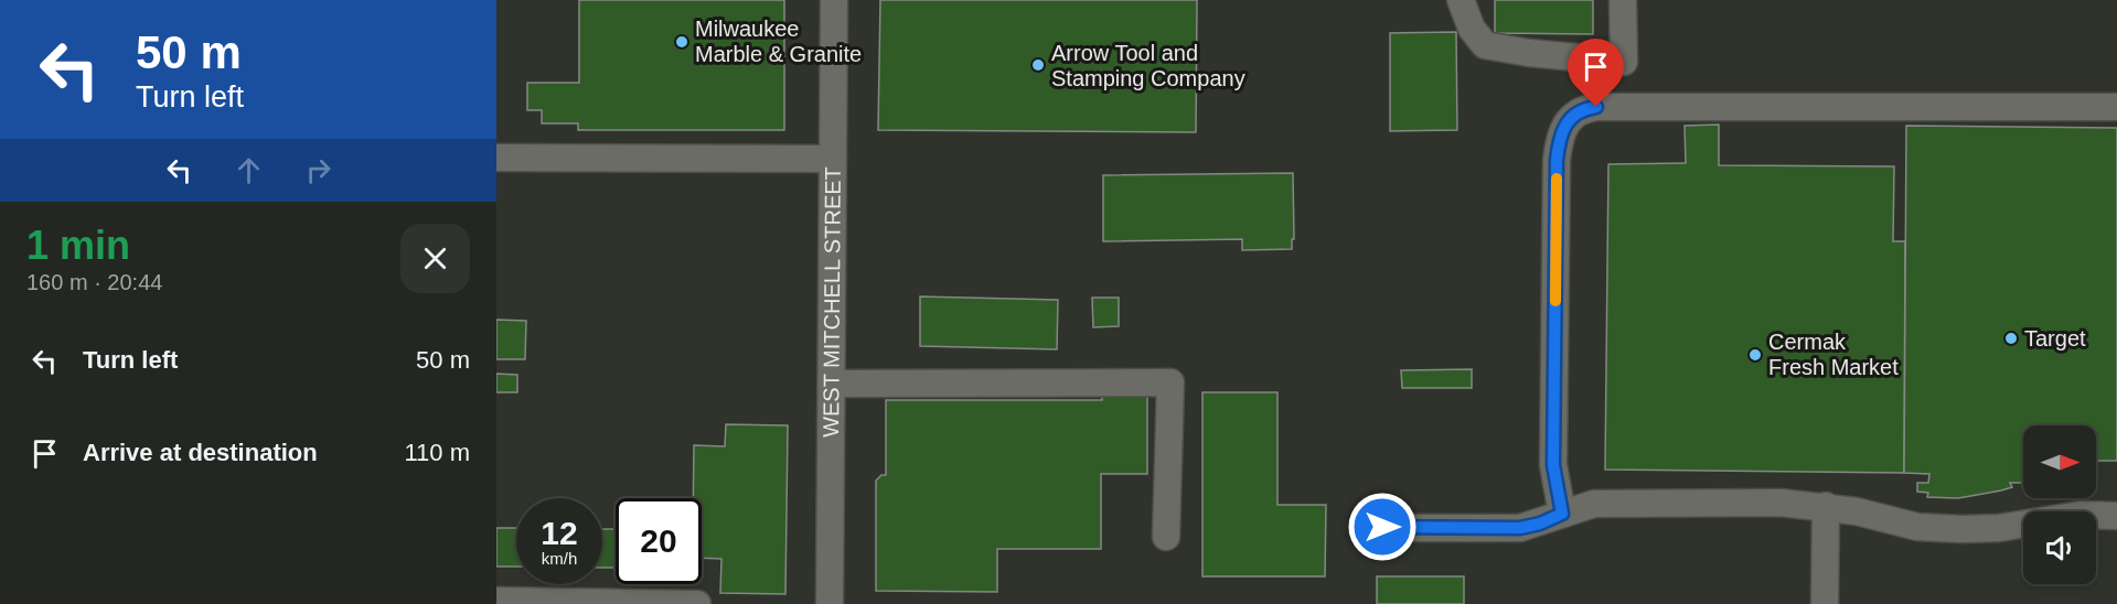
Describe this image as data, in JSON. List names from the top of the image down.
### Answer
{
  "streets": {
    "street": ["WEST MITCHELL STREET"]
  },
  "places": [
    "Milwaukee Marble & Granite",
    "Arrow Tool and Stamping Company",
    "Target",
    "Cermak Fresh Market"
  ],
  "north": "right",
  "page": {
    "turn": ["50 m", "Turn left"],
    "heading": ["1 min", "160 m · 20:44"],
    "list": [
      {
        "name": "Turn left",
        "value": "50 m"
      },
      {
        "name": "Arrive at destination",
        "value": "110 m"
      }
    ],
    "speed": "12 km/h",
    "limit": "20"
  }
}
